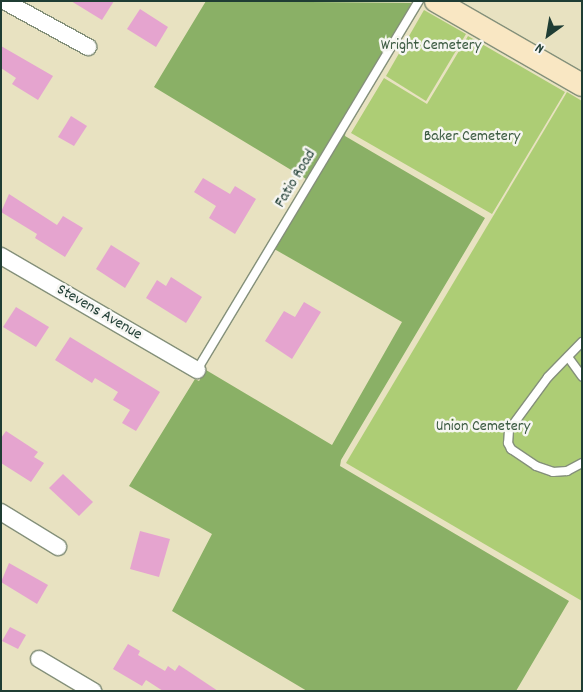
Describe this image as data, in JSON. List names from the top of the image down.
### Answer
{
  "streets": {
    "street": ["Stevens Avenue"],
    "lane": ["Fatio Road"]
  },
  "crossings": [
    ["Fatio Road", "Stevens Avenue"]
  ],
  "parks": ["Wright Cemetery", "Baker Cemetery", "Union Cemetery"],
  "north": "bottom left"
}
